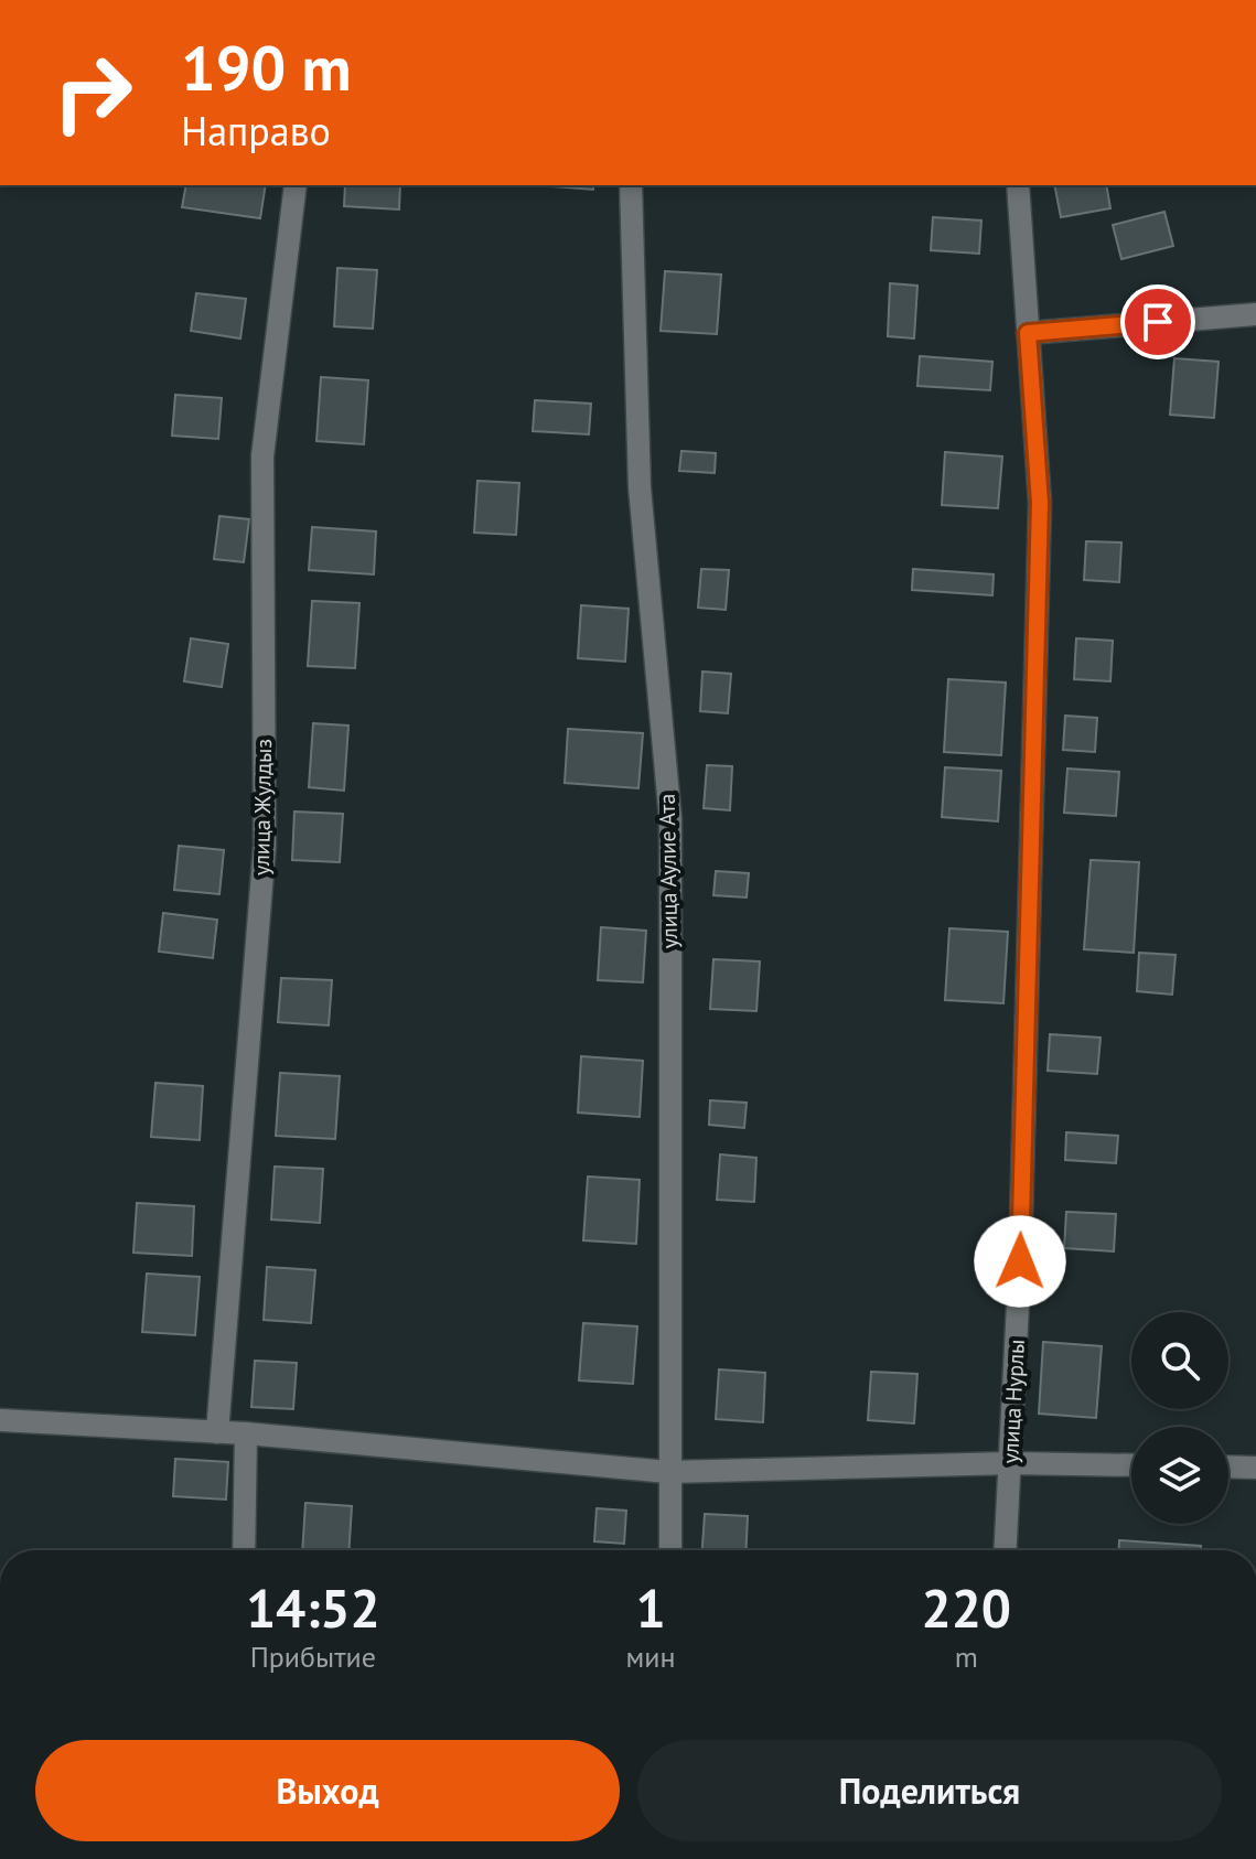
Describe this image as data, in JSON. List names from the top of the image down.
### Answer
{
  "streets": {
    "street": ["улица Жулдыз", "улица Аулие Ата", "улица Нурлы"]
  },
  "page": {
    "turn": ["190 m", "Направо"],
    "eta": [
      "14:52",
      "Прибытие",
      "1",
      "мин",
      "220",
      "m"
    ],
    "buttons": ["Выход", "Поделиться"]
  }
}
